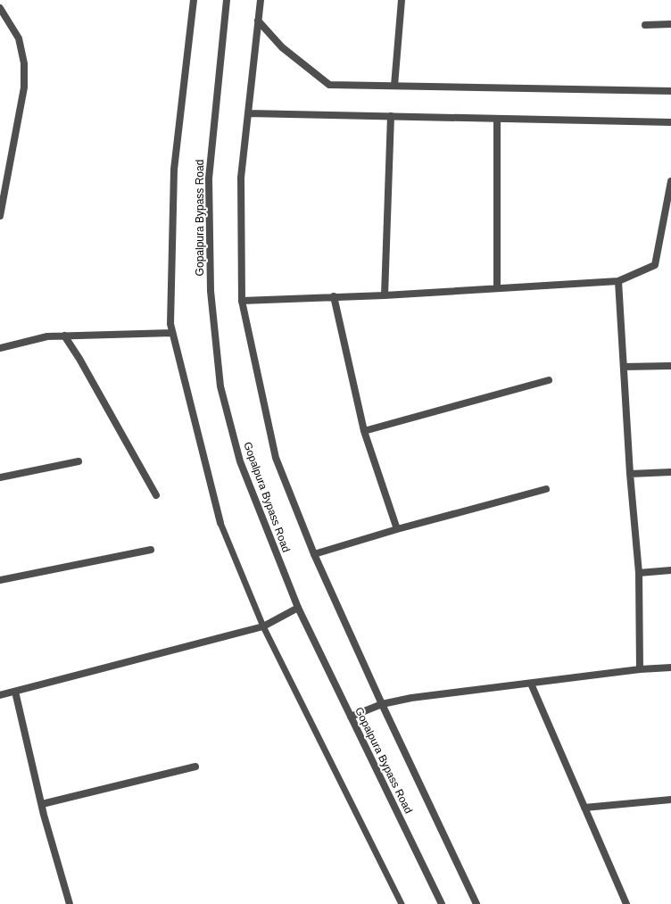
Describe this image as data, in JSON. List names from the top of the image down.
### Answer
{
  "streets": {
    "street": ["Gopalpura Bypass Road"]
  }
}
